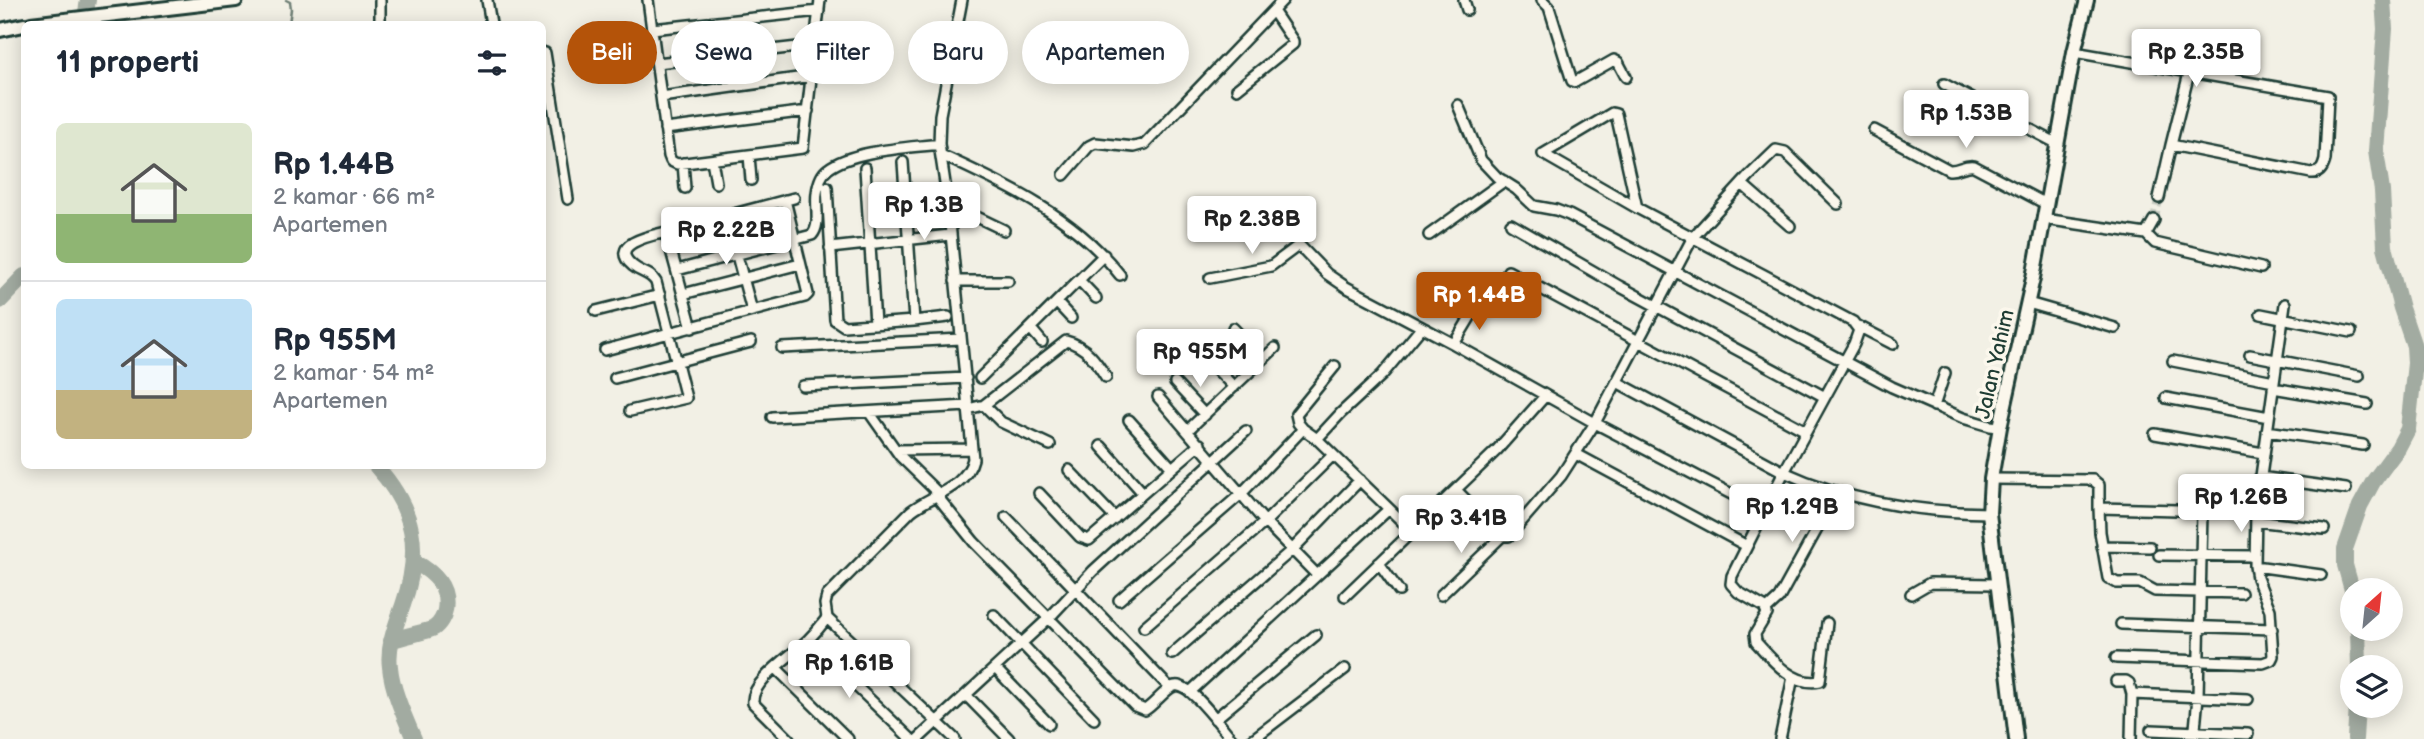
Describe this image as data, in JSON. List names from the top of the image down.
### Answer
{
  "streets": {
    "street": ["Jalan Yahim"]
  },
  "north": "top right",
  "page": {
    "chip": [
      "Beli",
      "Sewa",
      "Filter",
      "Baru",
      "Apartemen"
    ],
    "heading": "11 properti",
    "price": [
      "Rp 2.35B",
      "Rp 1.53B",
      "Rp 1.3B",
      "Rp 2.38B",
      "Rp 2.22B",
      "Rp 1.44B",
      "Rp 955M",
      "Rp 1.26B",
      "Rp 1.29B",
      "Rp 3.41B",
      "Rp 1.61B"
    ],
    "list": [
      {
        "name": "Rp 1.44B",
        "note": "2 kamar · 66 m² · Apartemen"
      },
      {
        "name": "Rp 955M",
        "note": "2 kamar · 54 m² · Apartemen"
      }
    ]
  }
}
